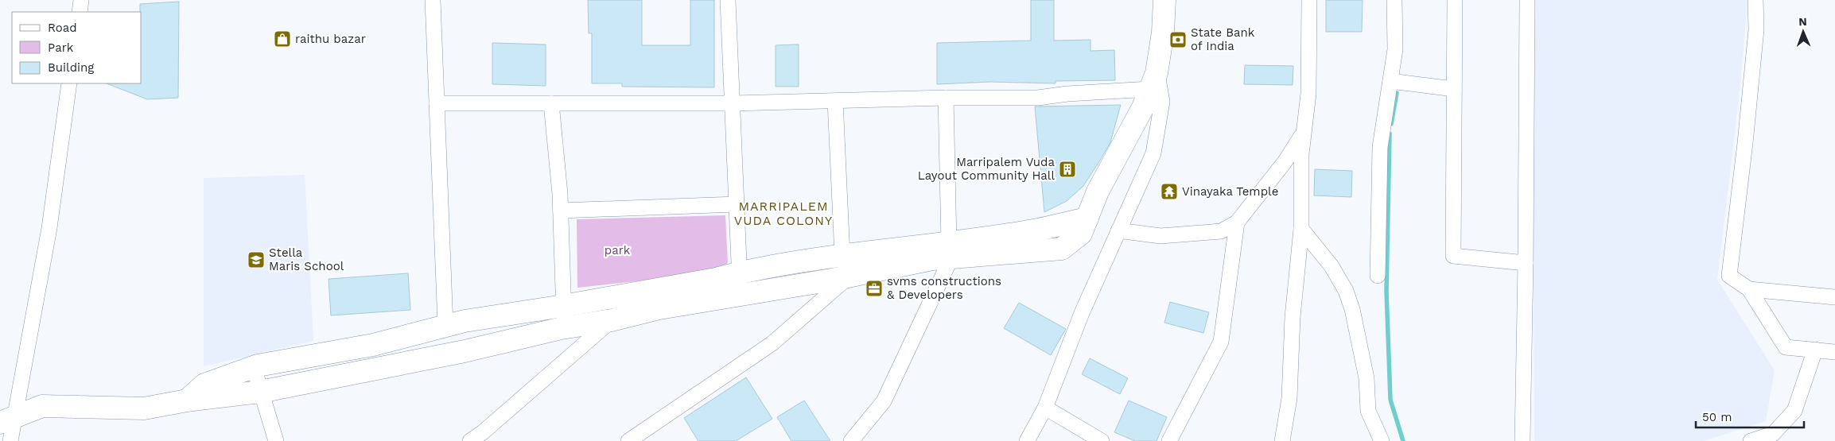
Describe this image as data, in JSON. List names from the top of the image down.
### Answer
{
  "districts": ["MARRIPALEM VUDA COLONY"],
  "parks": ["park"],
  "places": {
    "shop": ["raithu bazar"],
    "bank": ["State Bank of India"],
    "building": ["Marripalem Vuda Layout Community Hall"],
    "temple": ["Vinayaka Temple"],
    "school or university": ["Stella Maris School"],
    "office": ["svms constructions & Developers"]
  },
  "legend": ["Road", "Park", "Building"],
  "scale_bar": "50 m",
  "north": "top"
}
